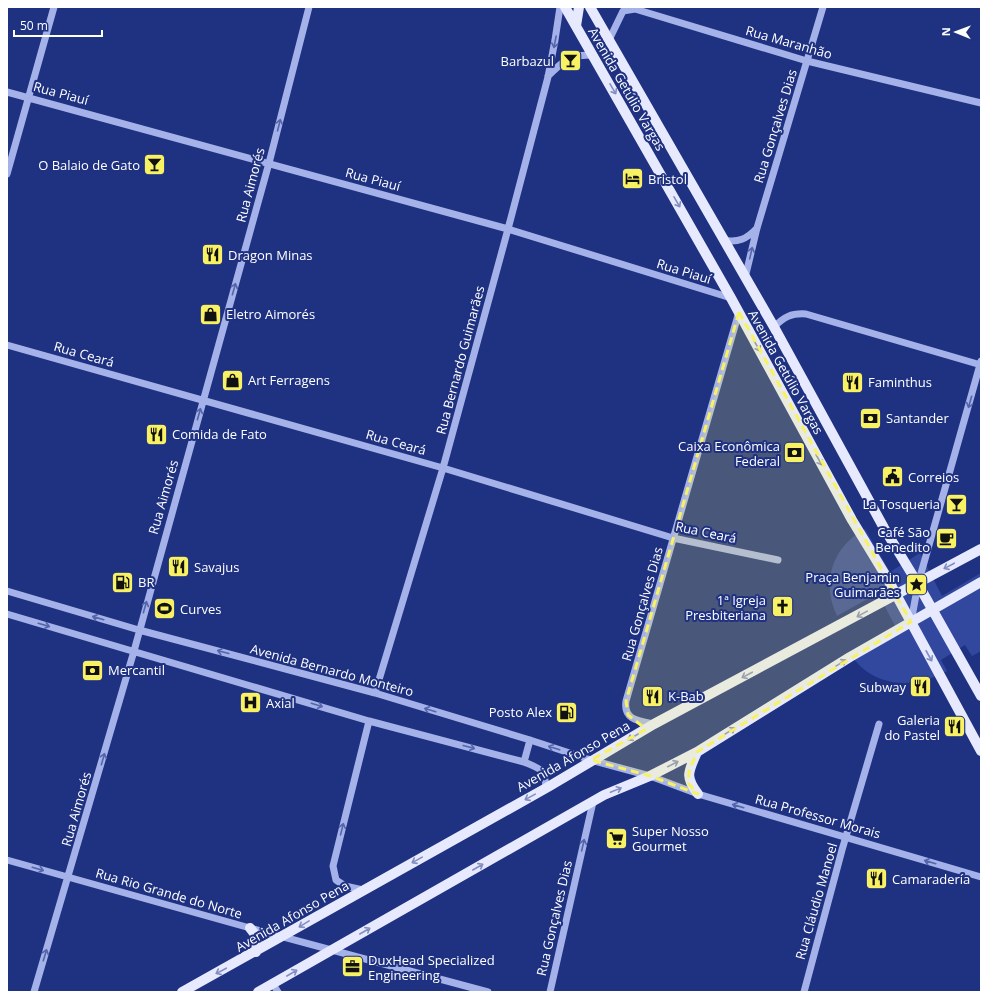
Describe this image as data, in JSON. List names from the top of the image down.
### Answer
{
  "streets": {
    "main road": ["Avenida Getúlio Vargas", "Avenida Afonso Pena"],
    "street": [
      "Rua Maranhão",
      "Rua Piauí",
      "Rua Gonçalves Dias",
      "Rua Aimorés",
      "Rua Ceará",
      "Rua Bernardo Guimarães",
      "Avenida Bernardo Monteiro",
      "Rua Professor Morais",
      "Rua Rio Grande do Norte",
      "Rua Cláudio Manoel"
    ]
  },
  "crossings": [
    ["Rua Maranhão", "Avenida Getúlio Vargas"],
    ["Rua Maranhão", "Rua Gonçalves Dias"],
    ["Avenida Getúlio Vargas", "Rua Piauí"],
    ["Avenida Getúlio Vargas", "Rua Gonçalves Dias"],
    ["Avenida Getúlio Vargas", "Rua Bernardo Guimarães"],
    ["Avenida Getúlio Vargas", "Avenida Afonso Pena"],
    ["Rua Piauí", "Rua Aimorés"],
    ["Rua Piauí", "Rua Bernardo Guimarães"],
    ["Rua Gonçalves Dias", "Rua Ceará"],
    ["Rua Gonçalves Dias", "Avenida Afonso Pena"],
    ["Rua Aimorés", "Rua Ceará"],
    ["Rua Aimorés", "Avenida Bernardo Monteiro"],
    ["Rua Aimorés", "Rua Rio Grande do Norte"],
    ["Rua Ceará", "Rua Bernardo Guimarães"],
    ["Rua Bernardo Guimarães", "Avenida Bernardo Monteiro"],
    ["Avenida Bernardo Monteiro", "Avenida Afonso Pena"],
    ["Avenida Bernardo Monteiro", "Rua Professor Morais"],
    ["Avenida Afonso Pena", "Rua Rio Grande do Norte"],
    ["Rua Professor Morais", "Rua Cláudio Manoel"]
  ],
  "one_way": ["Rua Aimorés", "Rua Professor Morais"],
  "places": {
    "bar": ["Barbazul", "O Balaio de Gato", "La Tosqueria"],
    "hotel": ["Bristol"],
    "restaurant": [
      "Dragon Minas",
      "Faminthus",
      "Comida de Fato",
      "Savajus",
      "Subway",
      "K-Bab",
      "Galeria do Pastel",
      "Camaradería"
    ],
    "shop": ["Eletro Aimorés", "Art Ferragens"],
    "bank": ["Santander", "Caixa Econômica Federal", "Mercantil"],
    "public building": ["Correios"],
    "cafe": ["Café São Benedito"],
    "fuel station": ["BR", "Posto Alex"],
    "place": ["Praça Benjamin Guimarães"],
    "church": ["1ª Igreja Presbiteriana"],
    "sports": ["Curves"],
    "hospital": ["Axial"],
    "supermarket": ["Super Nosso Gourmet"],
    "office": ["DuxHead Specialized Engineering"]
  },
  "scale_bar": "50 m",
  "north": "left"
}
